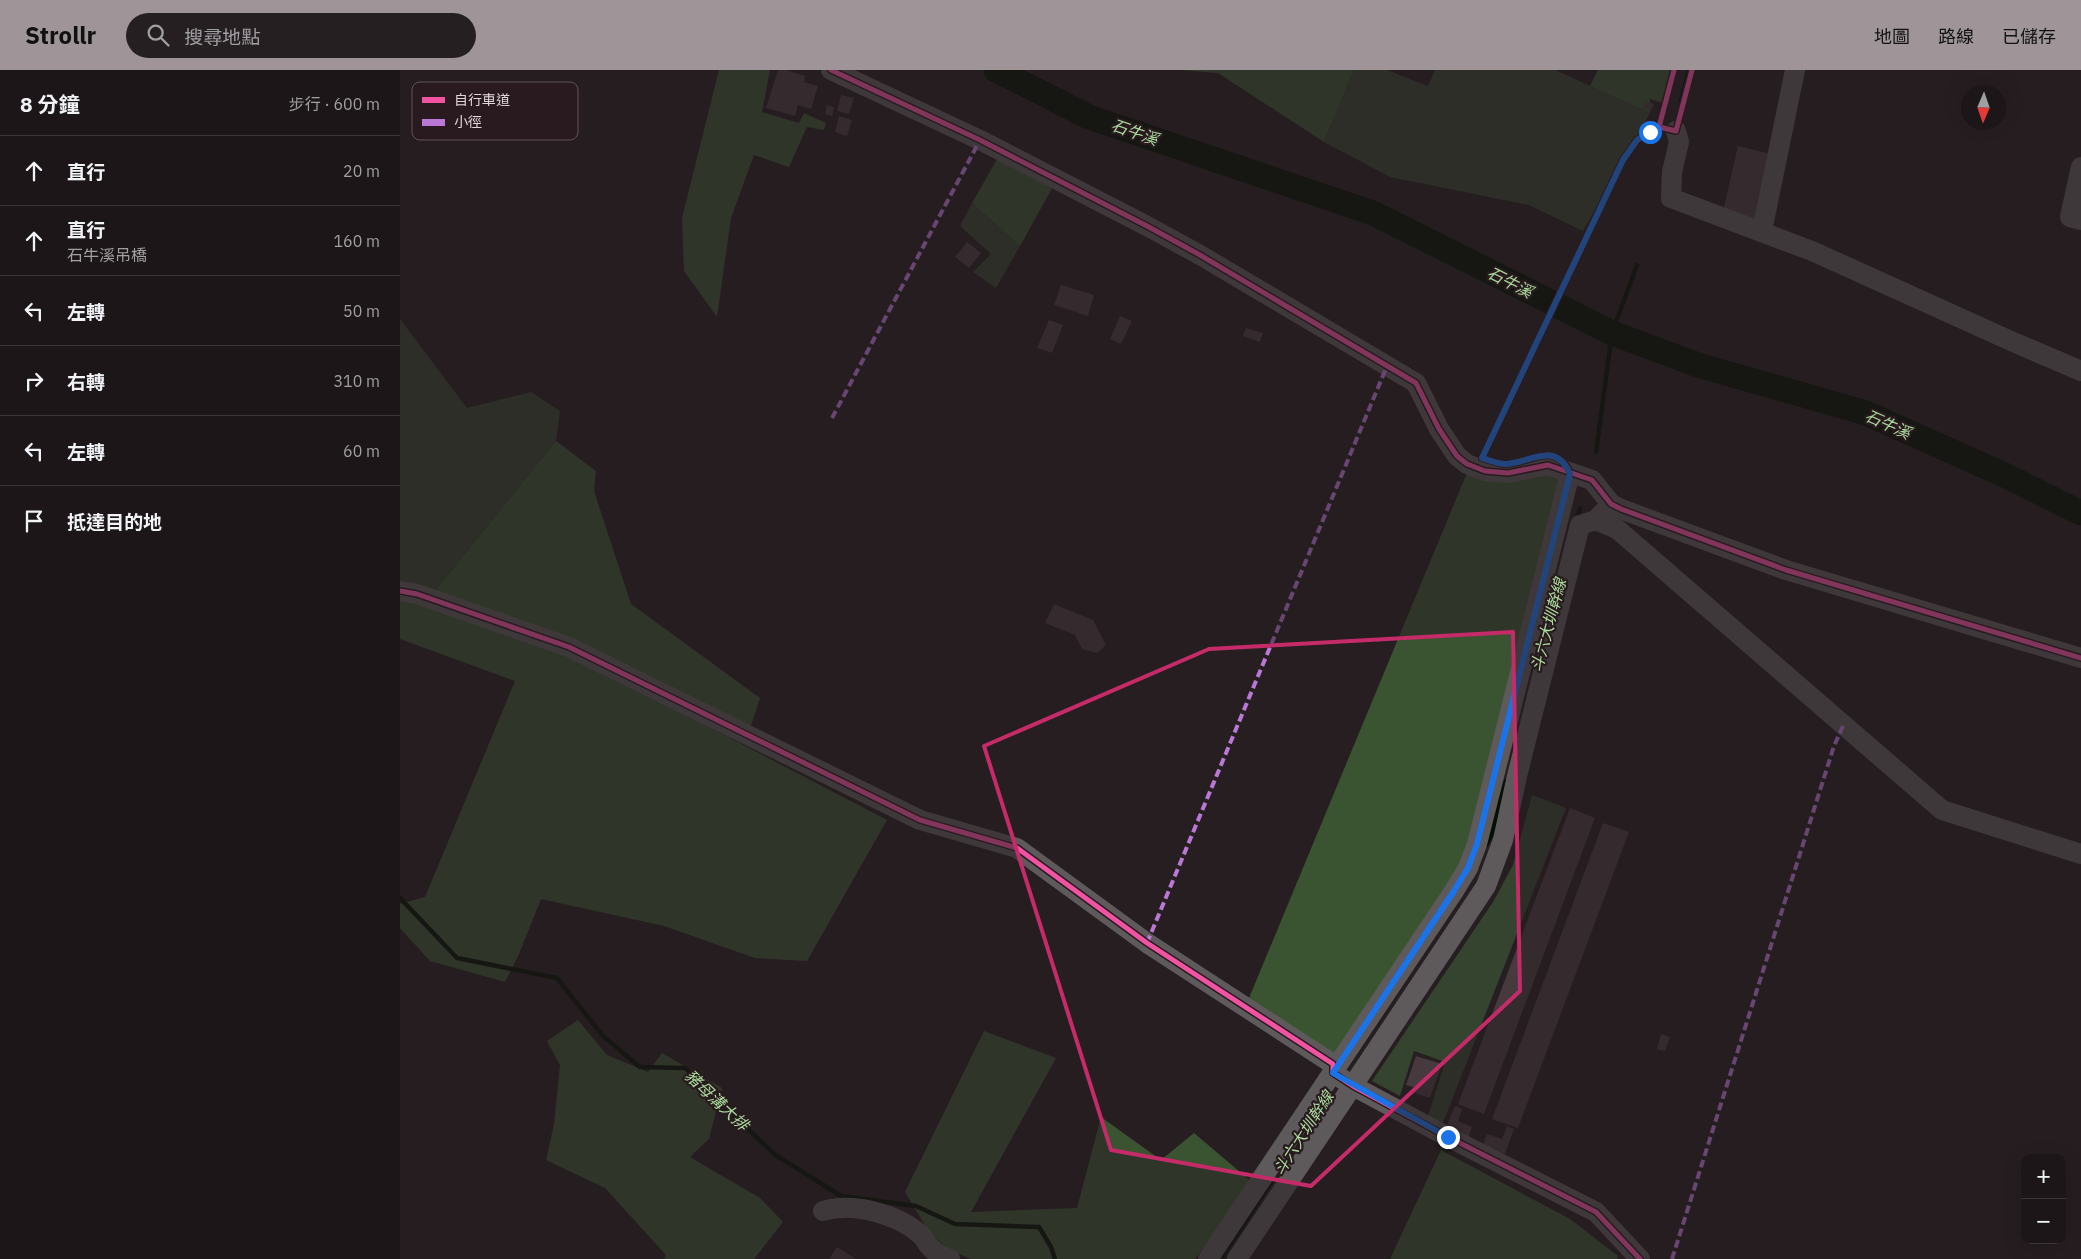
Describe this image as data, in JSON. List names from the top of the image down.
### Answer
{
  "water": ["石牛溪", "斗六大圳幹線", "豬母溝大排"],
  "legend": ["自行車道", "小徑"],
  "north": "bottom",
  "page": {
    "header": "Strollr",
    "search": "搜尋地點",
    "nav": ["地圖", "路線", "已儲存"],
    "heading": ["8 分鐘", "步行 · 600 m"],
    "list": [
      ["直行", "20 m"],
      ["直行", "石牛溪吊橋", "160 m"],
      ["左轉", "50 m"],
      ["右轉", "310 m"],
      ["左轉", "60 m"],
      "抵達目的地"
    ],
    "map_buttons": ["+", "−"]
  }
}
